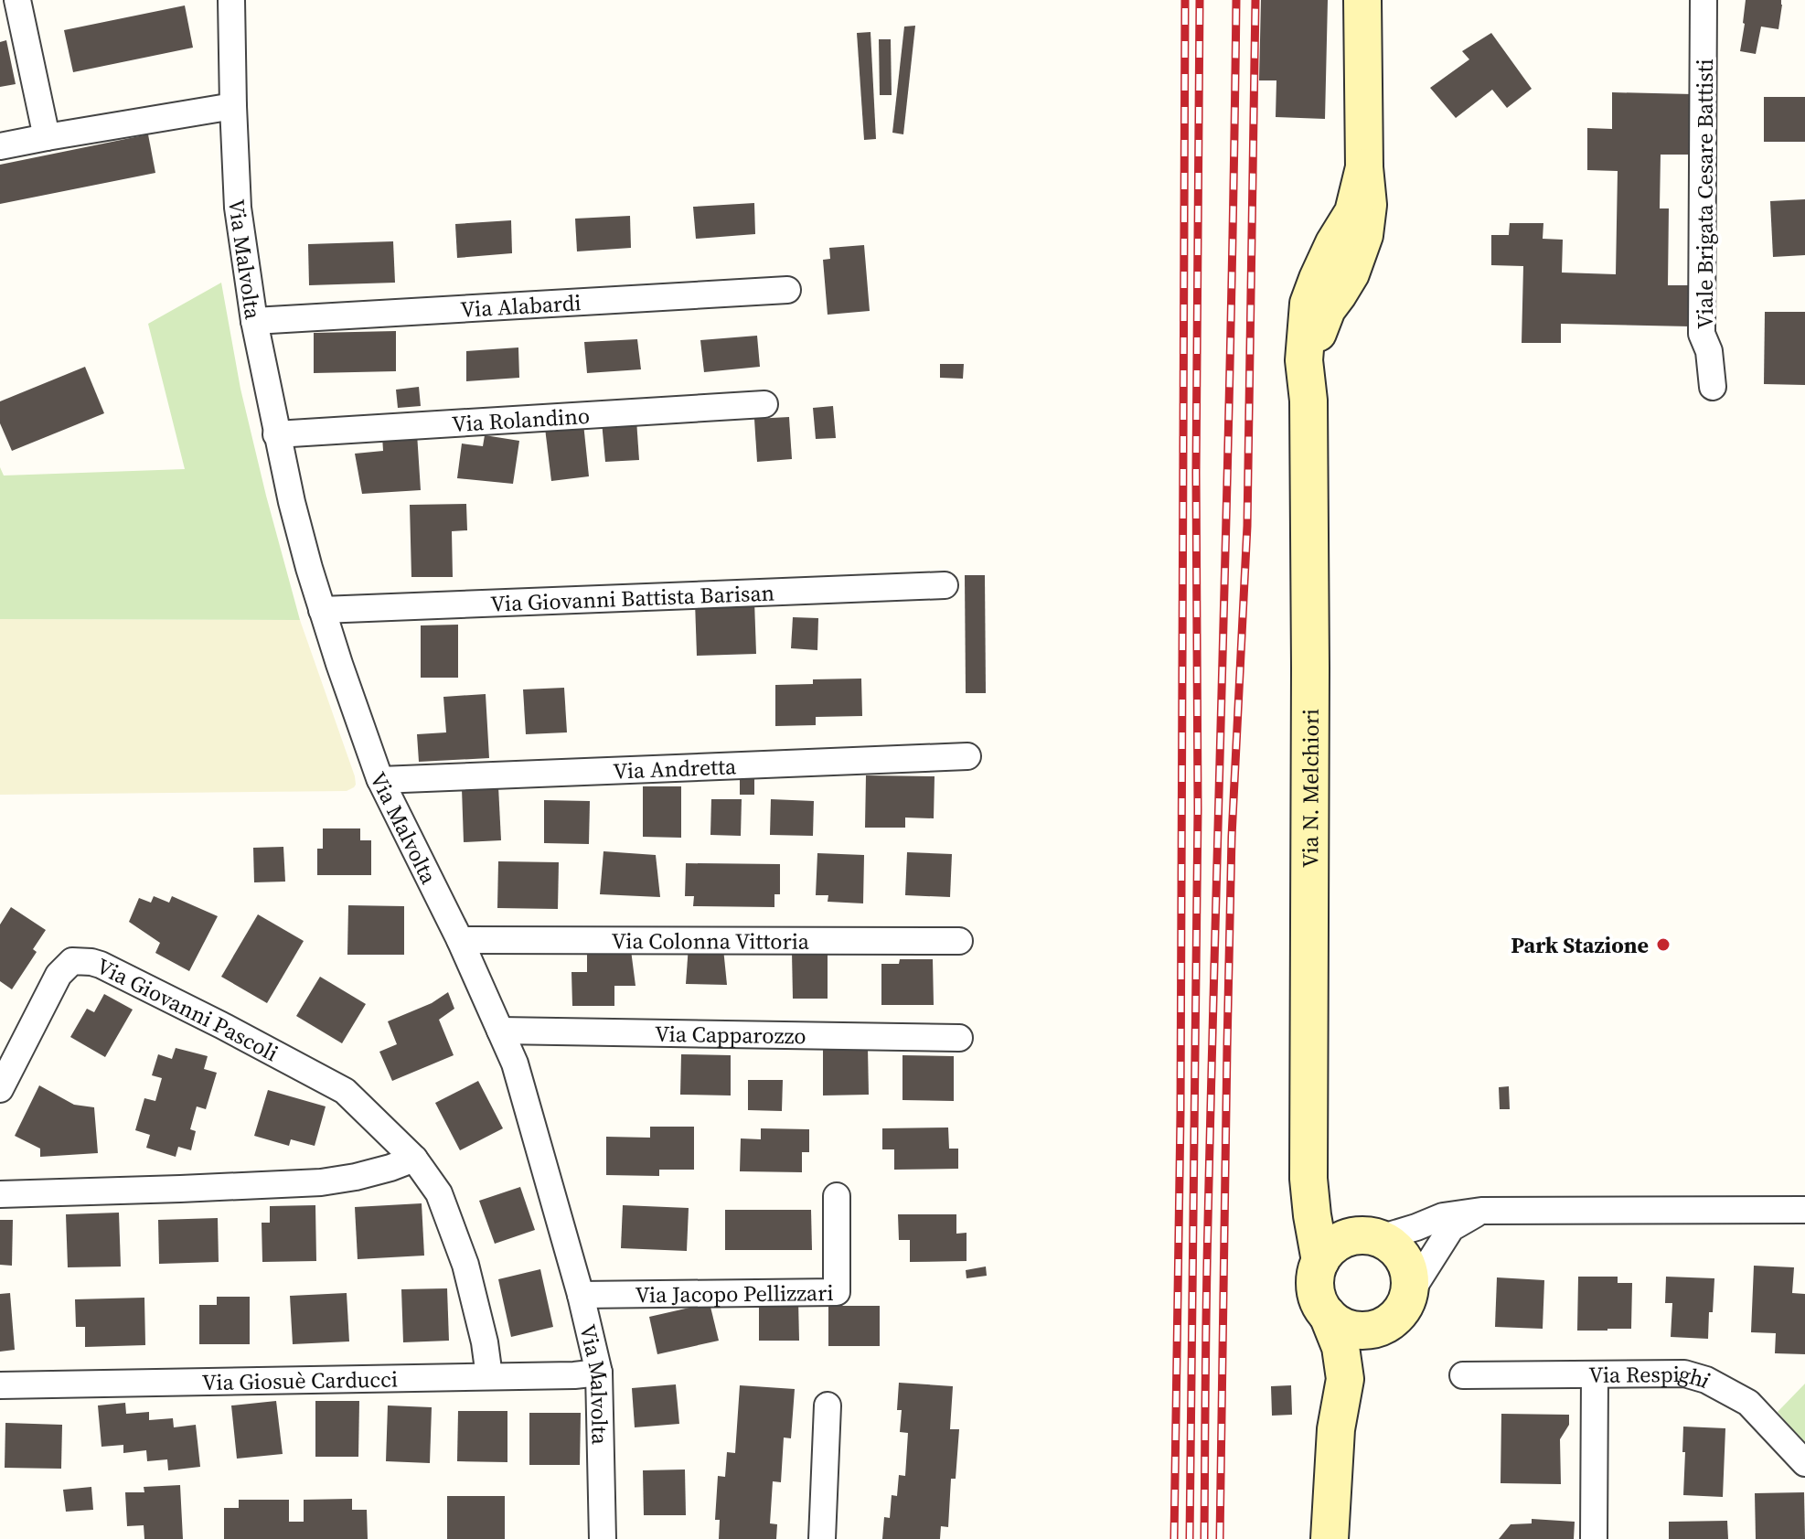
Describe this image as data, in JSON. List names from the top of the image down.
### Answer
{
  "streets": {
    "street": [
      "Viale Brigata Cesare Battisti",
      "Via Malvolta",
      "Via Alabardi",
      "Via Rolandino",
      "Via Giovanni Battista Barisan",
      "Via Andretta",
      "Via N. Melchiori",
      "Via Colonna Vittoria",
      "Via Giovanni Pascoli",
      "Via Capparozzo",
      "Via Jacopo Pellizzari",
      "Via Giosuè Carducci",
      "Via Respighi"
    ]
  },
  "crossings": [
    ["Via Malvolta", "Via Alabardi"],
    ["Via Malvolta", "Via Rolandino"],
    ["Via Malvolta", "Via Giovanni Battista Barisan"],
    ["Via Malvolta", "Via Andretta"],
    ["Via Malvolta", "Via Colonna Vittoria"],
    ["Via Malvolta", "Via Capparozzo"],
    ["Via Malvolta", "Via Jacopo Pellizzari"],
    ["Via Malvolta", "Via Giosuè Carducci"],
    ["Via Giovanni Pascoli", "Via Giosuè Carducci"]
  ],
  "places": ["Park Stazione"]
}
